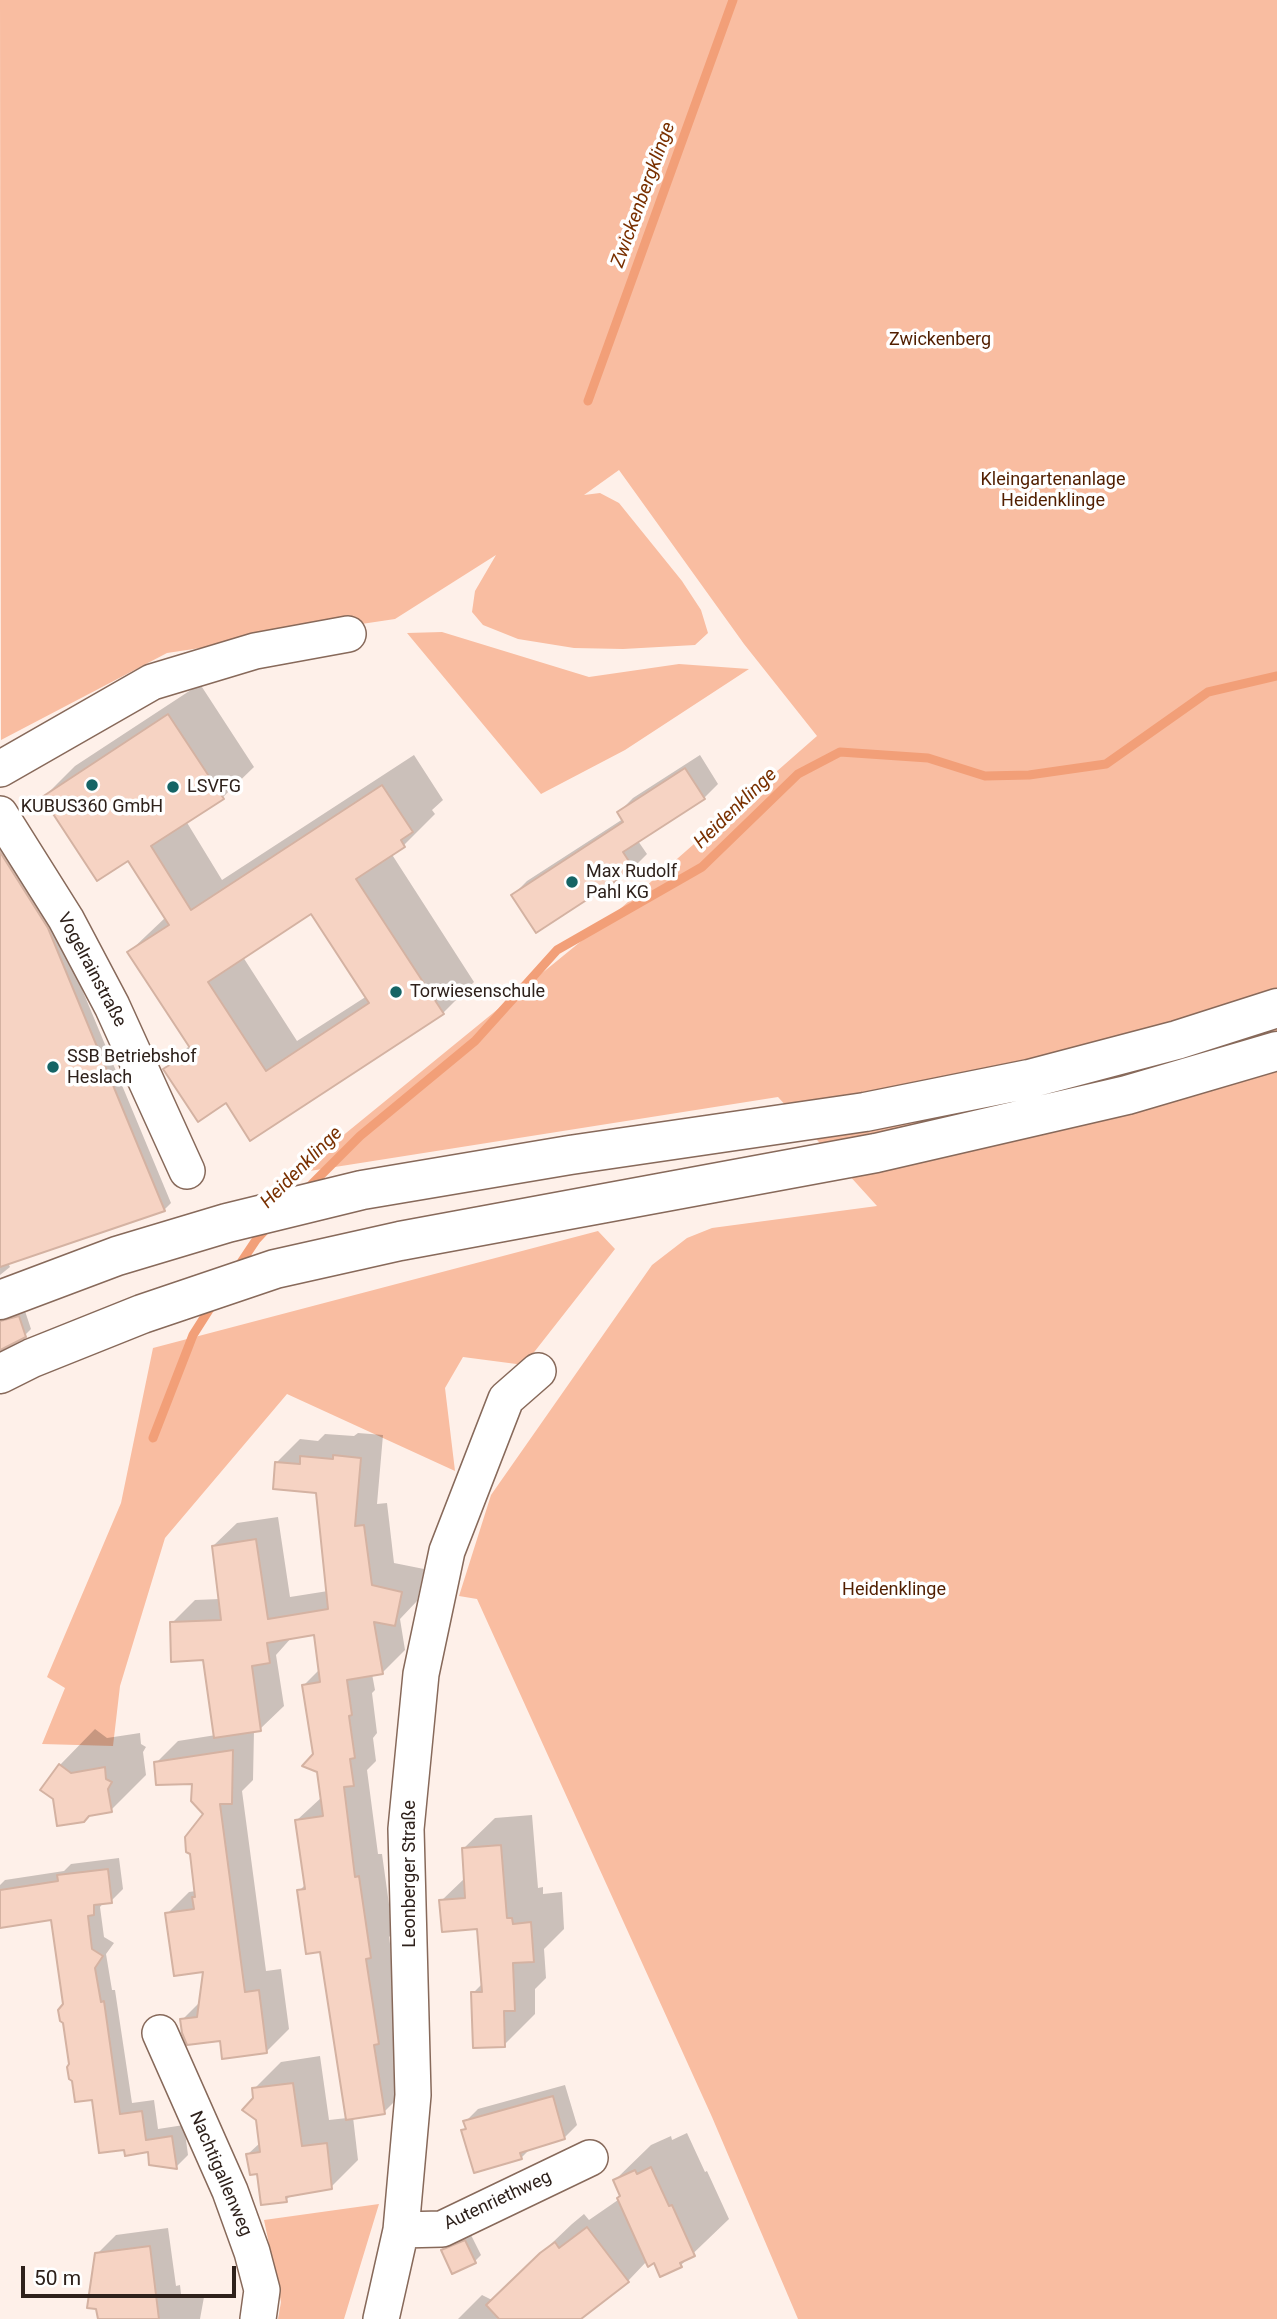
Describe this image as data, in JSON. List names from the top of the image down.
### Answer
{
  "streets": {
    "street": [
      "Vogelrainstraße",
      "Leonberger Straße",
      "Nachtigallenweg",
      "Autenriethweg"
    ]
  },
  "crossings": [
    ["Leonberger Straße", "Autenriethweg"]
  ],
  "water": ["Zwickenbergklinge", "Heidenklinge"],
  "parks": ["Zwickenberg", "Kleingartenanlage Heidenklinge", "Heidenklinge"],
  "places": [
    "KUBUS360 GmbH",
    "LSVFG",
    "Max Rudolf Pahl KG",
    "Torwiesenschule",
    "SSB Betriebshof Heslach"
  ],
  "scale_bar": "50 m"
}
